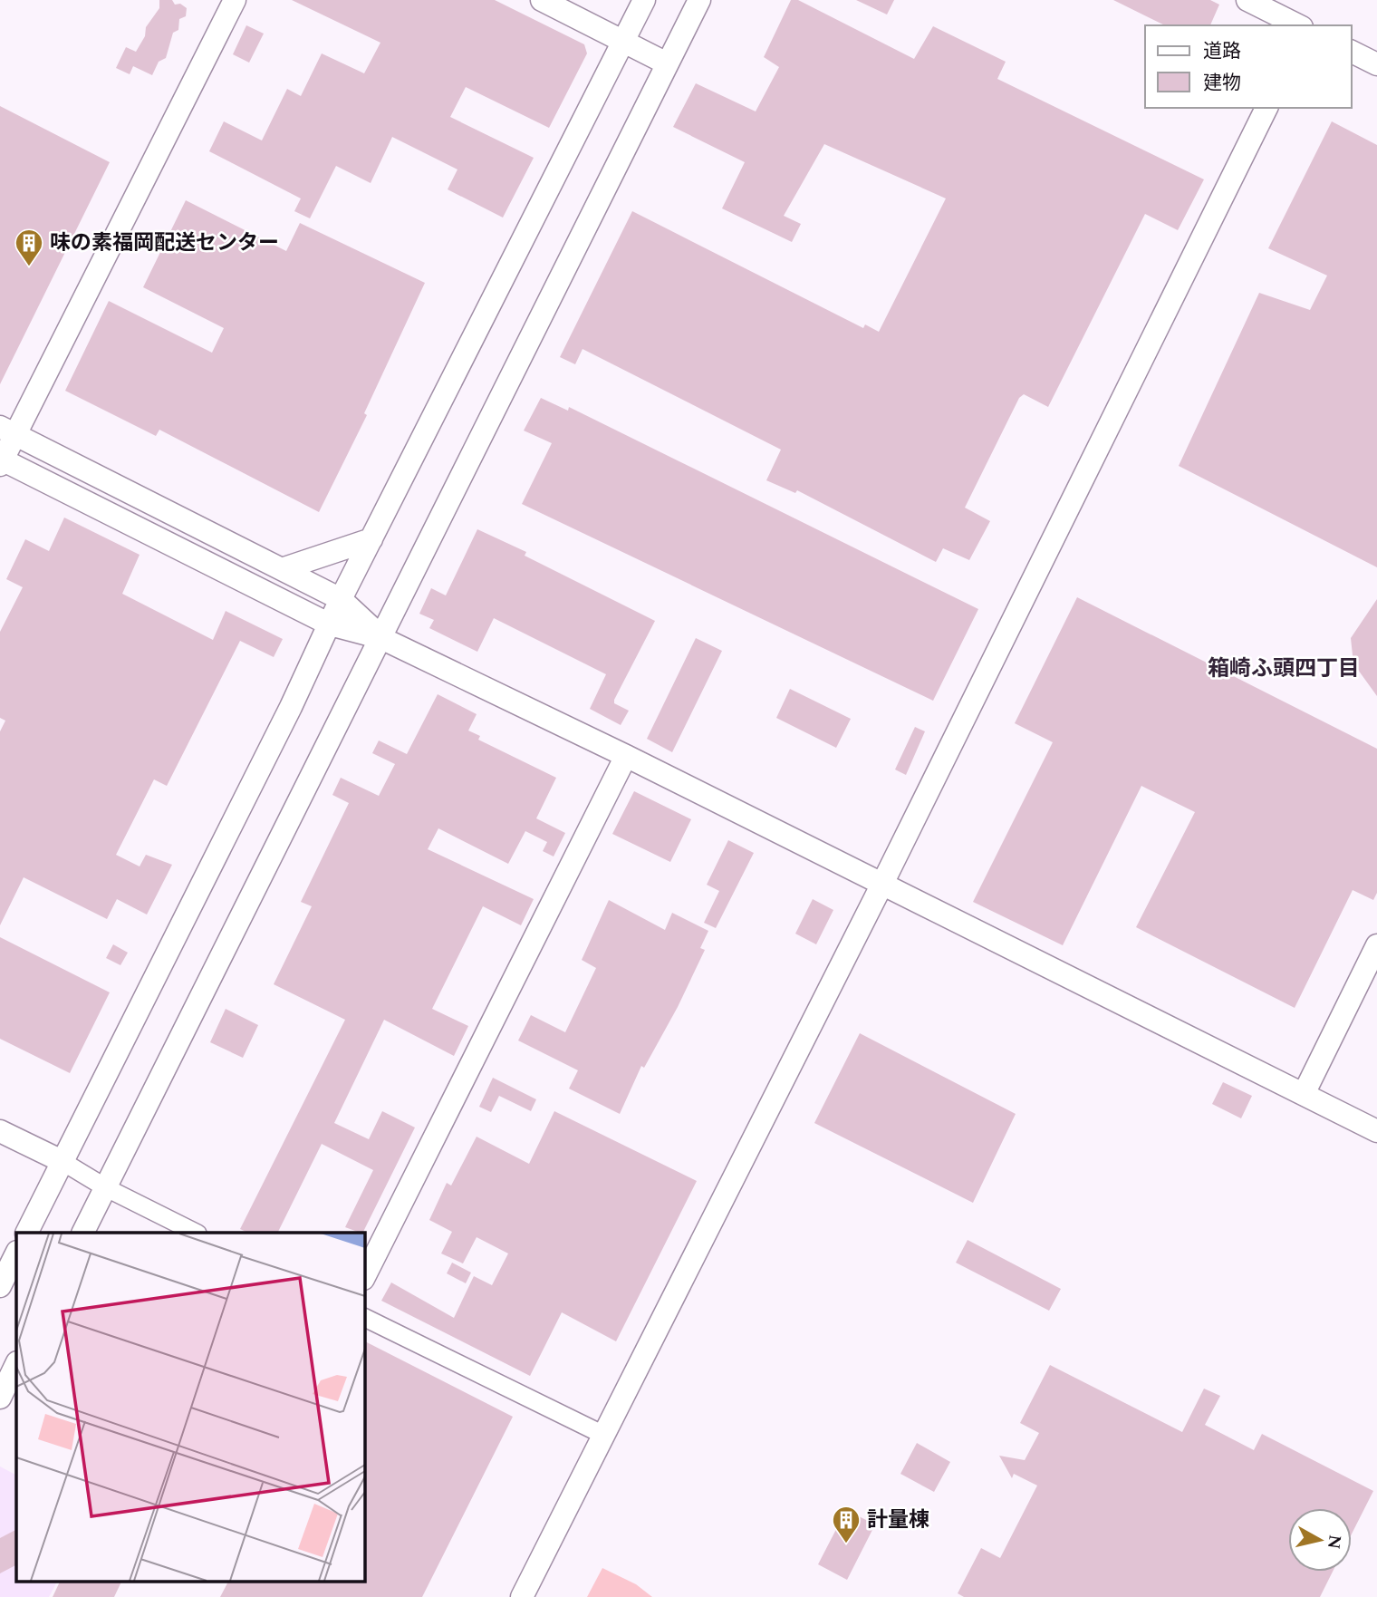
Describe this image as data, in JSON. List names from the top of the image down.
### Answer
{
  "districts": ["箱崎ふ頭四丁目"],
  "places": {
    "building": ["味の素福岡配送センター", "計量棟"]
  },
  "legend": ["道路", "建物"],
  "north": "right"
}
